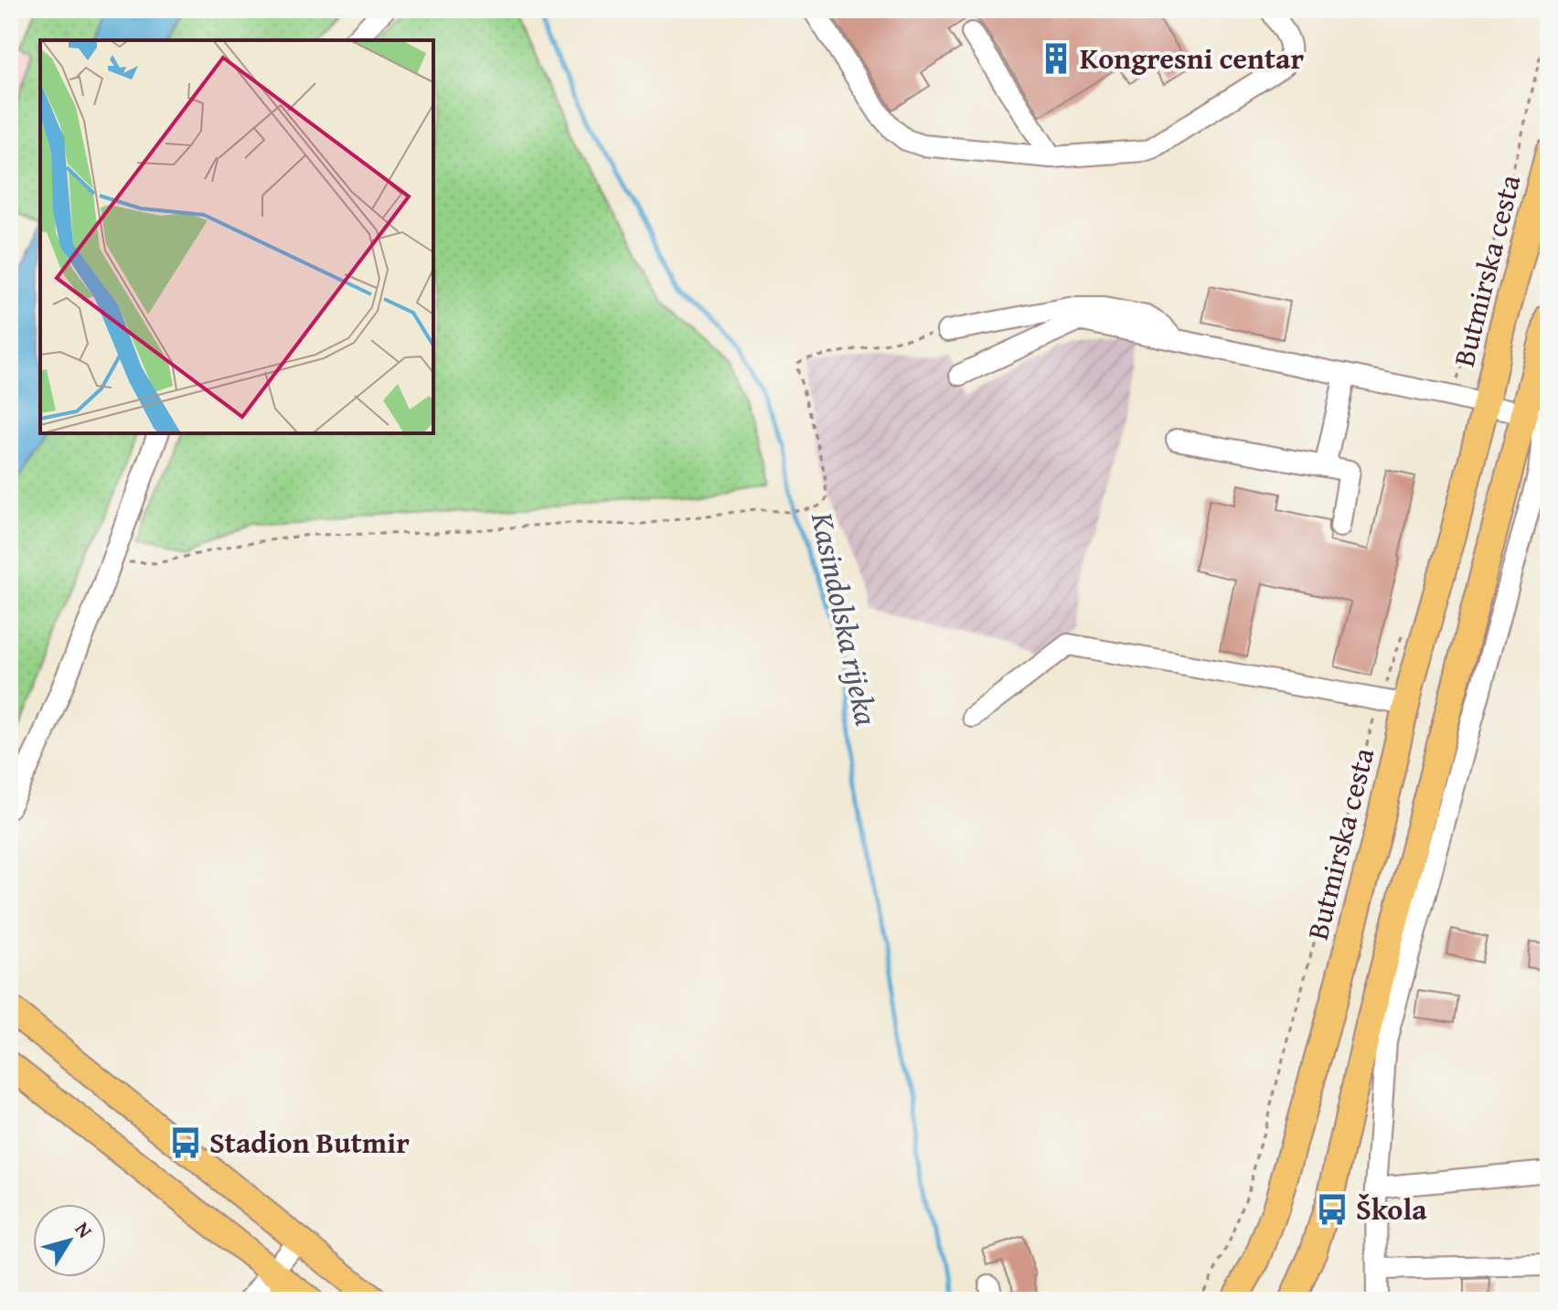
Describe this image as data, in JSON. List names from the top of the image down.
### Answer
{
  "streets": {
    "main road": ["Butmirska cesta"]
  },
  "water": ["Kasindolska rijeka"],
  "places": {
    "building": ["Kongresni centar"],
    "bus stop": ["Stadion Butmir", "Škola"]
  },
  "north": "top right"
}
